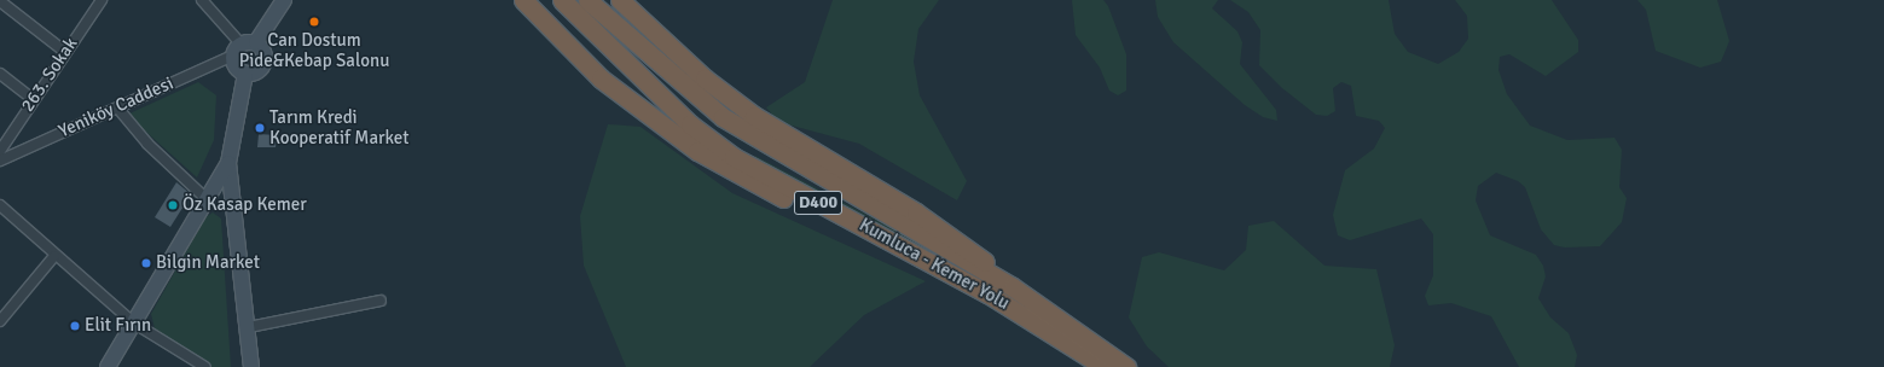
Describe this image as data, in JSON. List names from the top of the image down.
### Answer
{
  "streets": {
    "highway": ["D400", "Kumluca - Kemer Yolu"],
    "street": ["263. Sokak", "Yeniköy Caddesi"]
  },
  "places": [
    "Can Dostum Pide&Kebap Salonu",
    "Tarım Kredi Kooperatif Market",
    "Öz Kasap Kemer",
    "Bilgin Market",
    "Elit Fırın"
  ]
}
